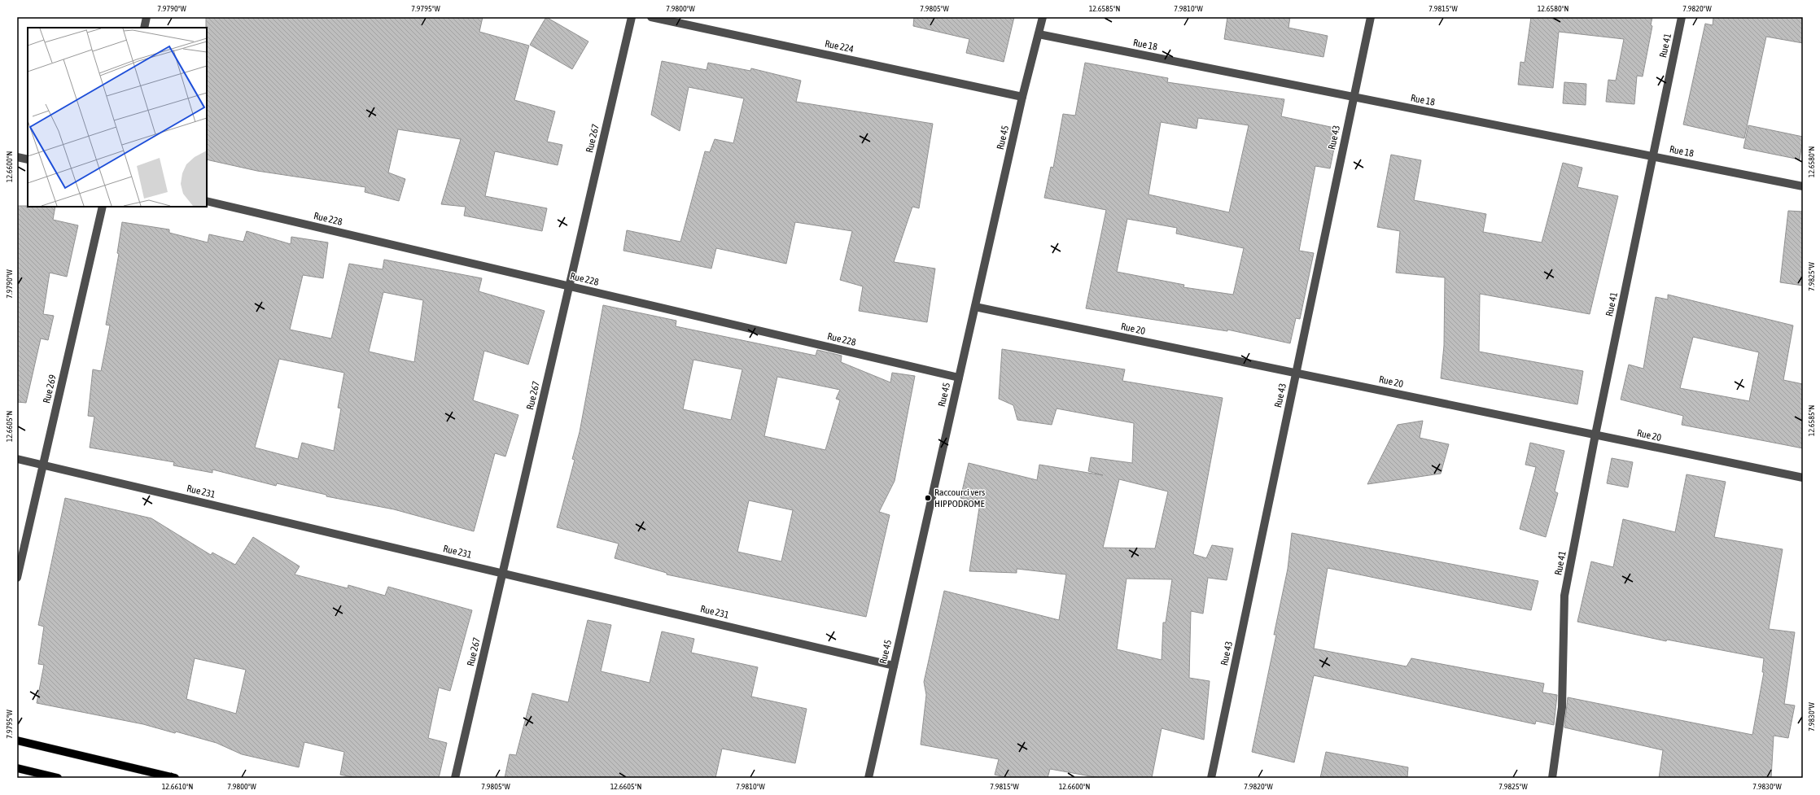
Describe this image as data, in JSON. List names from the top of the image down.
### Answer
{
  "streets": {
    "street": [
      "Rue 18",
      "Rue 41",
      "Rue 224",
      "Rue 45",
      "Rue 43",
      "Rue 267",
      "Rue 228",
      "Rue 20",
      "Rue 269",
      "Rue 231"
    ]
  },
  "crossings": [
    ["Rue 18", "Rue 41"],
    ["Rue 18", "Rue 45"],
    ["Rue 18", "Rue 43"],
    ["Rue 41", "Rue 20"],
    ["Rue 224", "Rue 45"],
    ["Rue 45", "Rue 228"],
    ["Rue 45", "Rue 20"],
    ["Rue 45", "Rue 231"],
    ["Rue 43", "Rue 20"],
    ["Rue 267", "Rue 228"],
    ["Rue 267", "Rue 231"],
    ["Rue 269", "Rue 231"]
  ],
  "places": ["Raccourci vers HIPPODROME"],
  "coordinates": [
    "7.9790°W",
    "7.9795°W",
    "7.9800°W",
    "7.9805°W",
    "12.6585°N",
    "7.9810°W",
    "7.9815°W",
    "12.6580°N",
    "7.9820°W",
    "12.6600°N",
    "7.9825°W",
    "12.6605°N",
    "7.9830°W",
    "12.6610°N"
  ]
}
